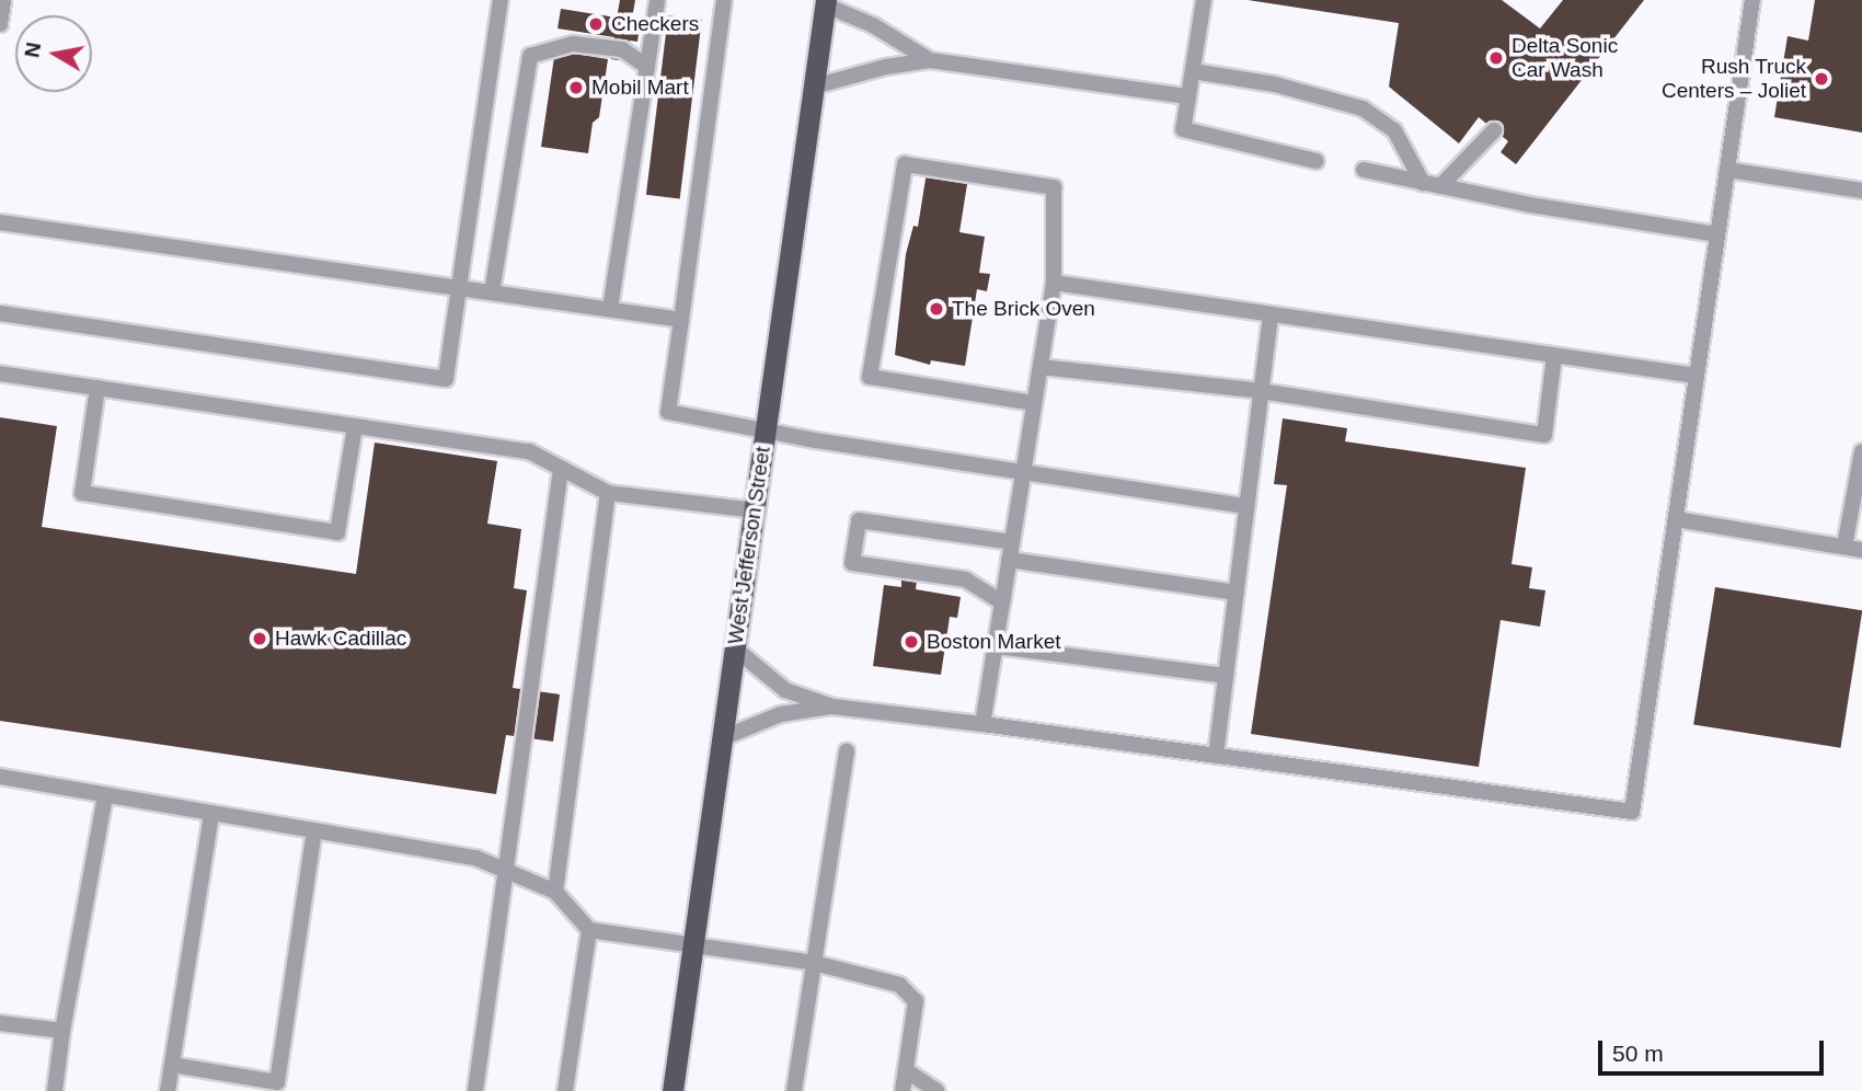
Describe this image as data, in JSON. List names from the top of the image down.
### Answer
{
  "streets": {
    "main road": ["West Jefferson Street"]
  },
  "places": [
    "Checkers",
    "Delta Sonic Car Wash",
    "Rush Truck Centers – Joliet",
    "Mobil Mart",
    "The Brick Oven",
    "Hawk Cadillac",
    "Boston Market"
  ],
  "scale_bar": "50 m",
  "north": "left"
}
